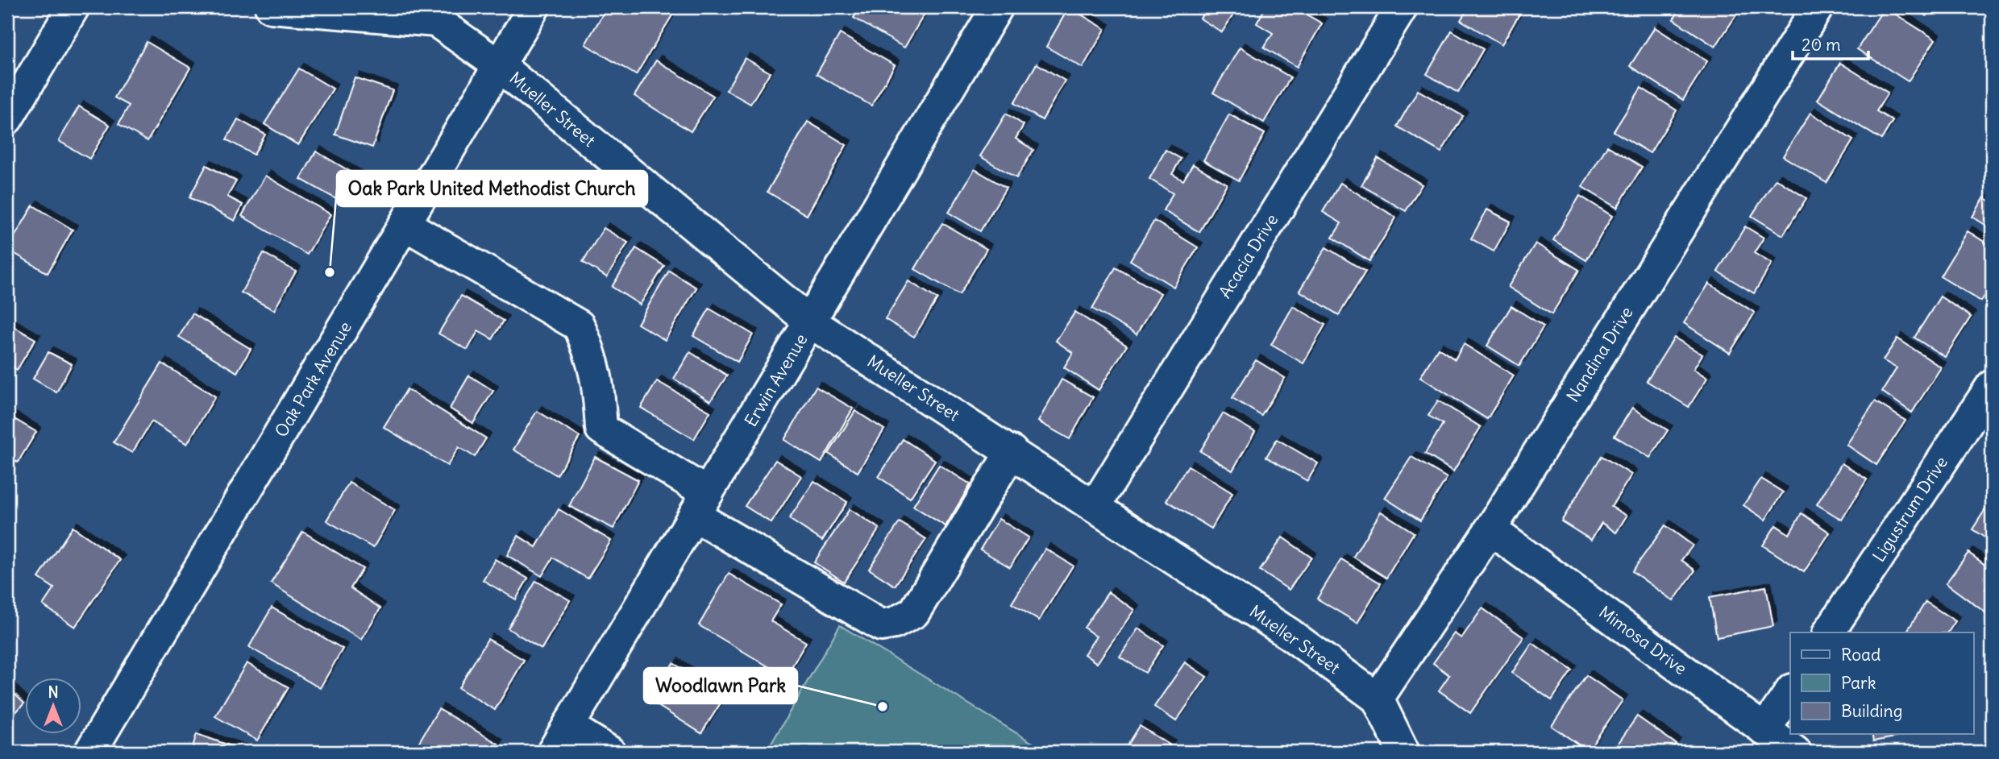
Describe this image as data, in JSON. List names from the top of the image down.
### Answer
{
  "streets": {
    "street": [
      "Mueller Street",
      "Acacia Drive",
      "Nandina Drive",
      "Oak Park Avenue",
      "Erwin Avenue",
      "Ligustrum Drive",
      "Mimosa Drive"
    ]
  },
  "crossings": [
    ["Mueller Street", "Acacia Drive"],
    ["Mueller Street", "Nandina Drive"],
    ["Mueller Street", "Oak Park Avenue"],
    ["Mueller Street", "Erwin Avenue"],
    ["Nandina Drive", "Mimosa Drive"]
  ],
  "places": ["Oak Park United Methodist Church", "Woodlawn Park"],
  "legend": ["Road", "Park", "Building"],
  "scale_bar": "20 m",
  "north": "top"
}
